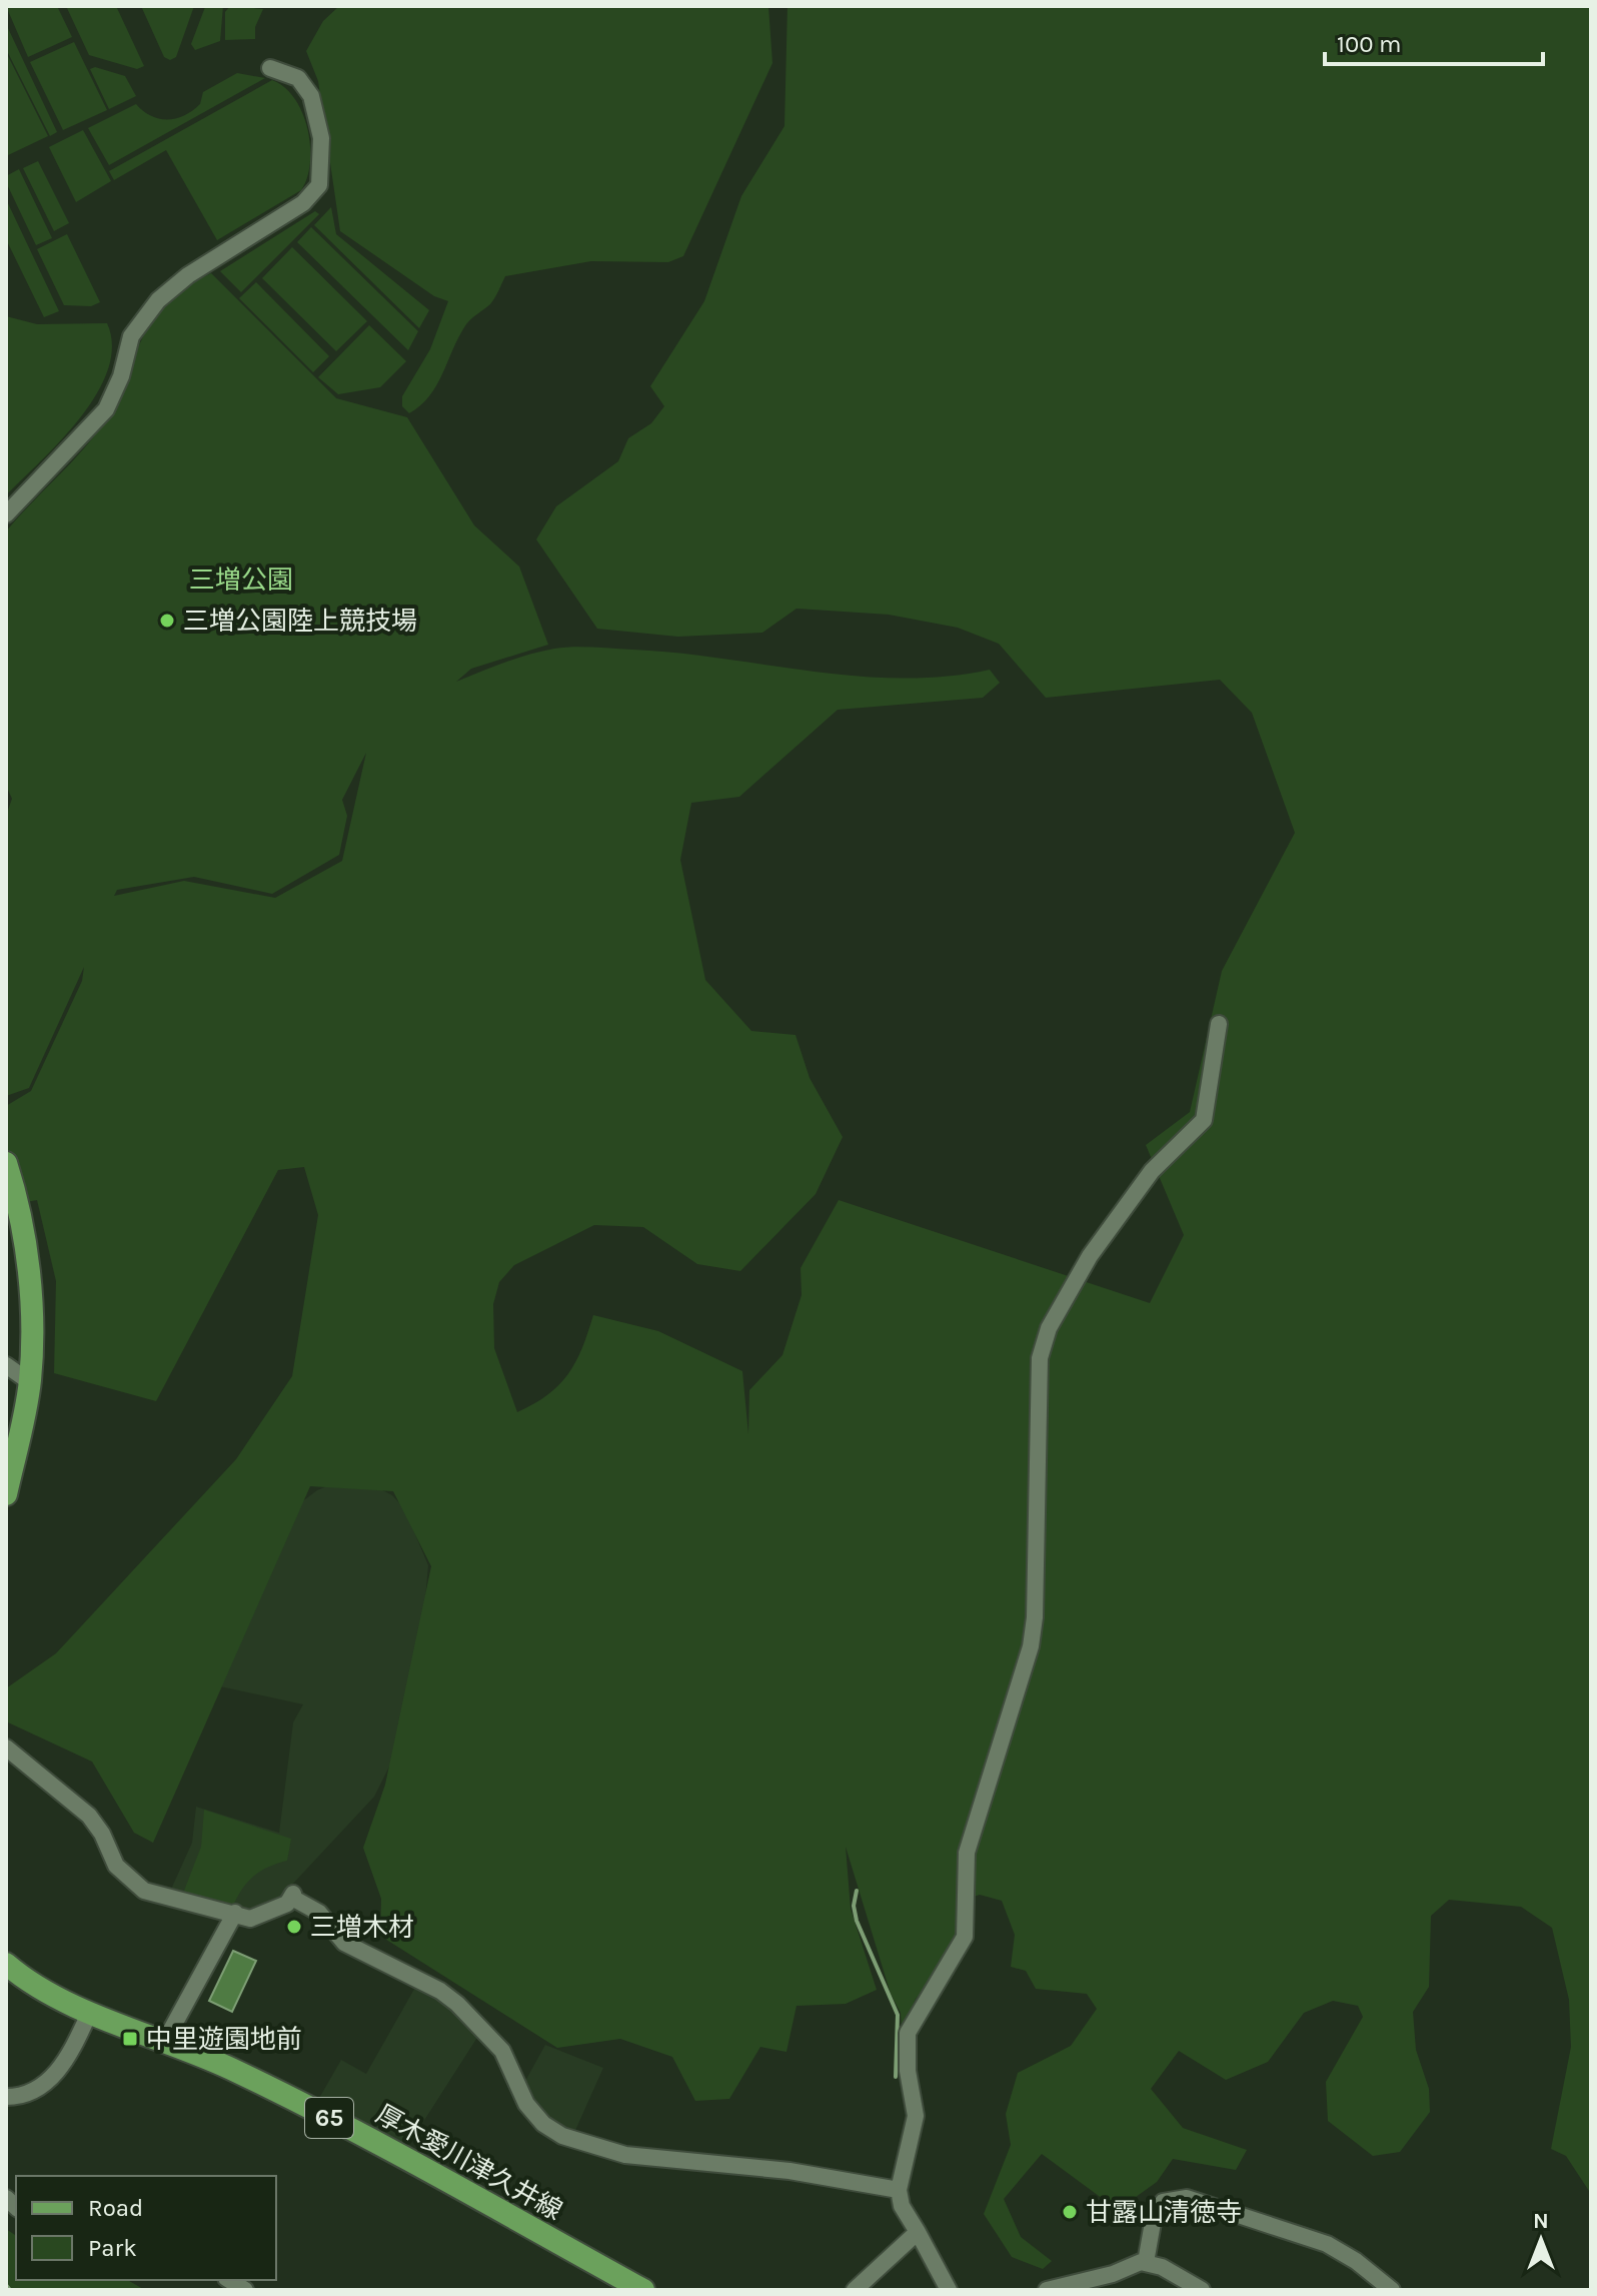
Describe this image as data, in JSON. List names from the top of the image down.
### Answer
{
  "streets": {
    "main road": ["65", "厚木愛川津久井線"]
  },
  "parks": ["三増公園"],
  "places": {
    "other": ["三増公園陸上競技場", "三増木材", "甘露山清徳寺"],
    "transit": ["中里遊園地前"]
  },
  "legend": ["Road", "Park"],
  "scale_bar": "100 m",
  "north": "top"
}
